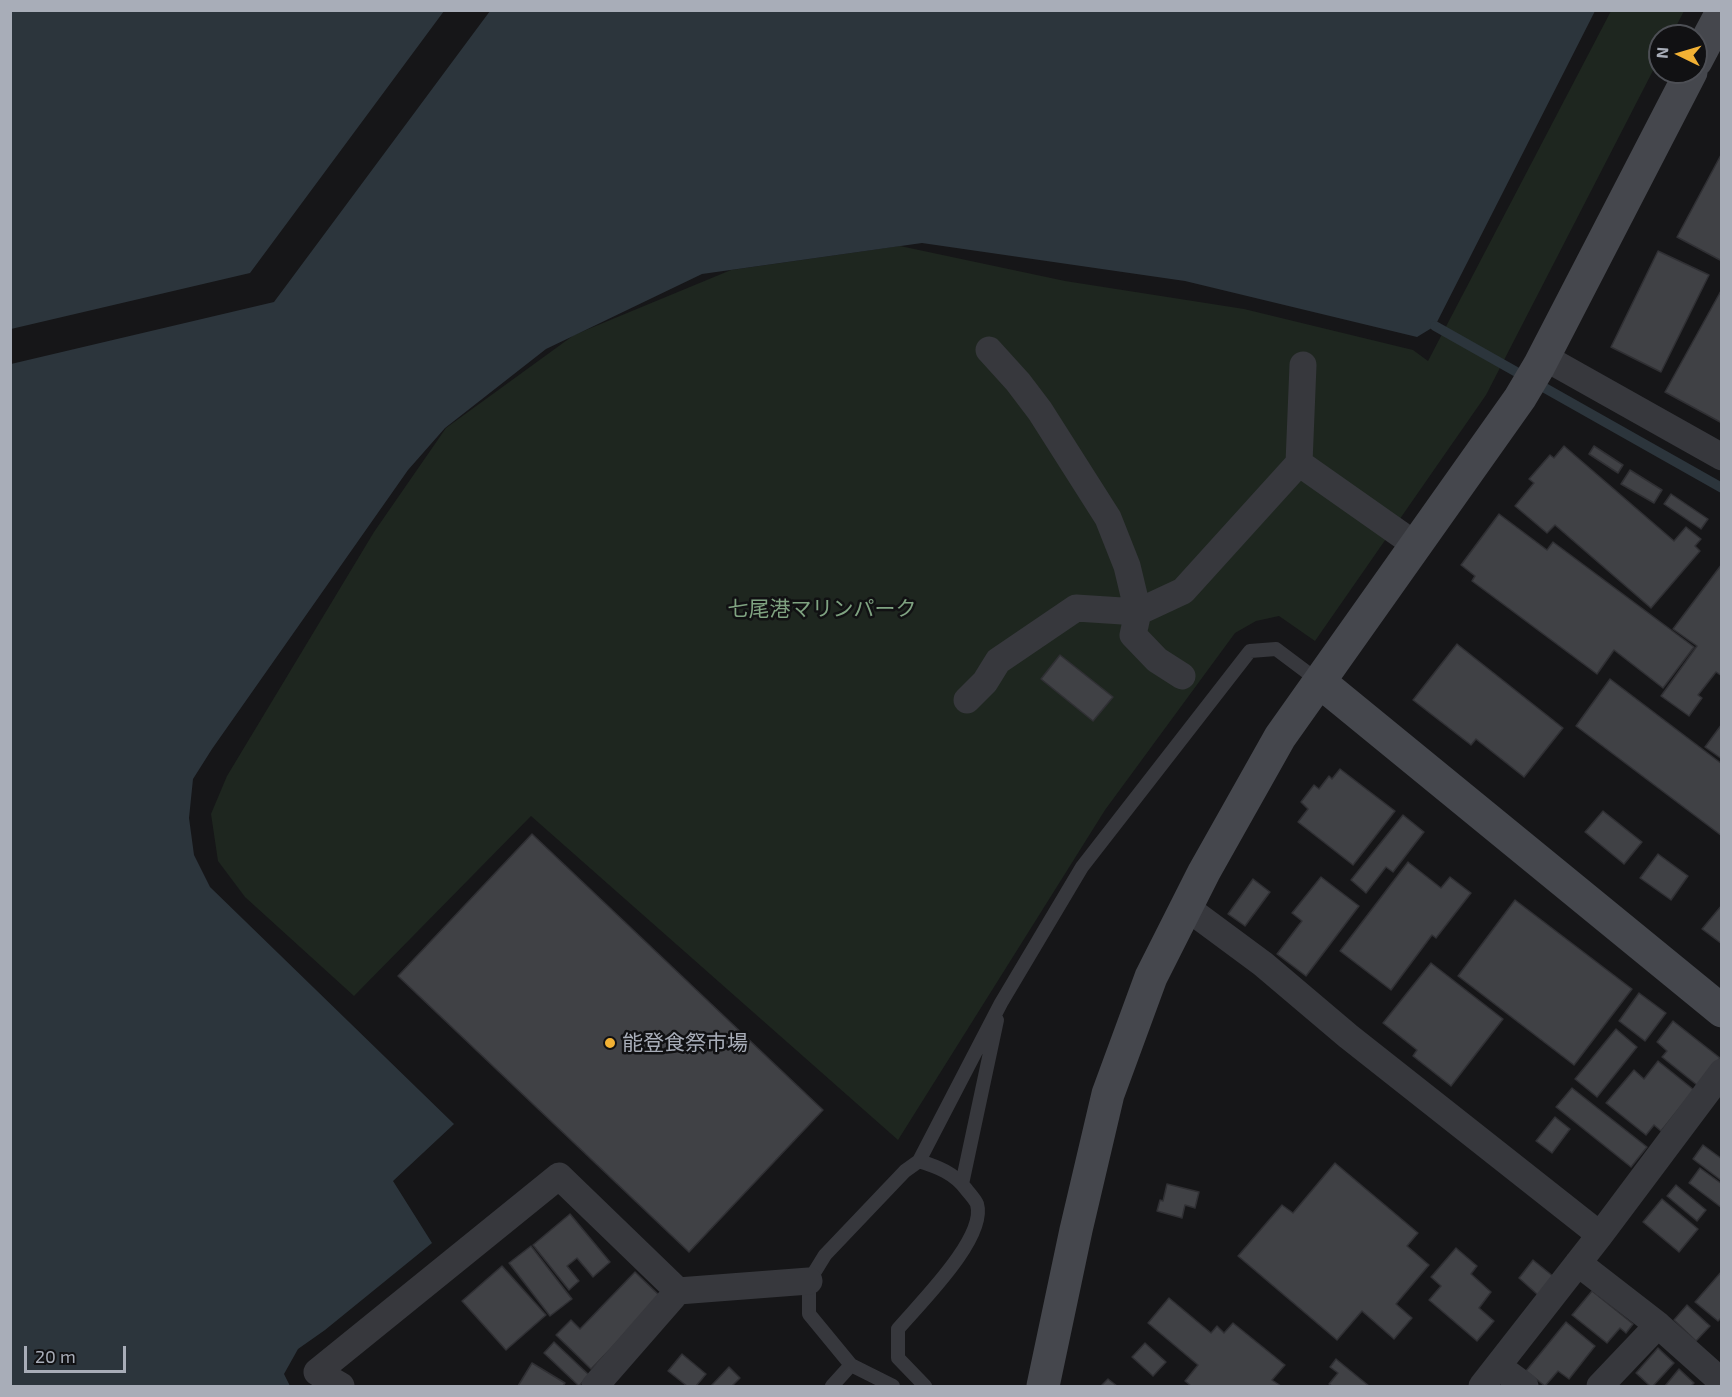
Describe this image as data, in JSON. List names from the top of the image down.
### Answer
{
  "parks": ["七尾港マリンパーク"],
  "places": ["能登食祭市場"],
  "scale_bar": "20 m",
  "north": "left"
}
